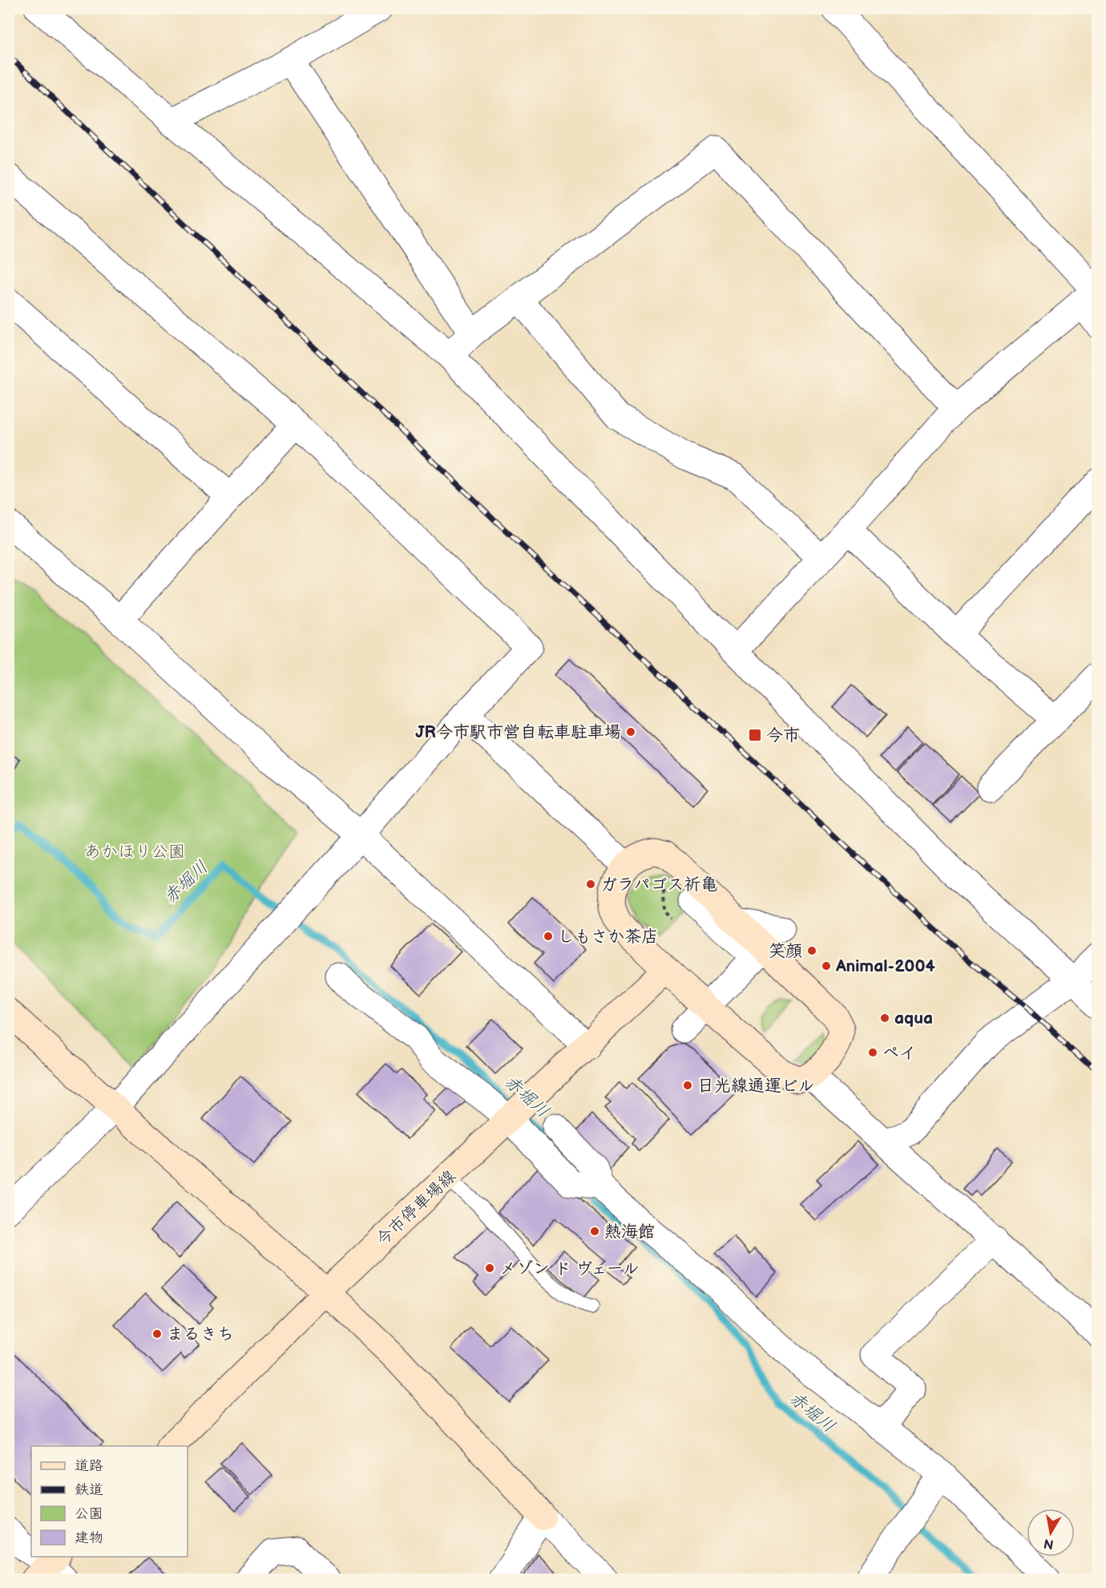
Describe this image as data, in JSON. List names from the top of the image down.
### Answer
{
  "streets": {
    "street": ["今市停車場線"]
  },
  "water": ["赤堀川"],
  "parks": ["あかほり公園"],
  "places": {
    "other": [
      "JR今市駅市営自転車駐車場",
      "ガラパゴス祈亀",
      "しもさか茶店",
      "笑顔",
      "Animal-2004",
      "aqua",
      "ペイ",
      "日光線通運ビル",
      "熱海館",
      "メゾン ド ヴェール",
      "まるきち"
    ],
    "transit": ["今市"]
  },
  "legend": [
    "道路",
    "鉄道",
    "公園",
    "建物"
  ],
  "north": "bottom"
}
